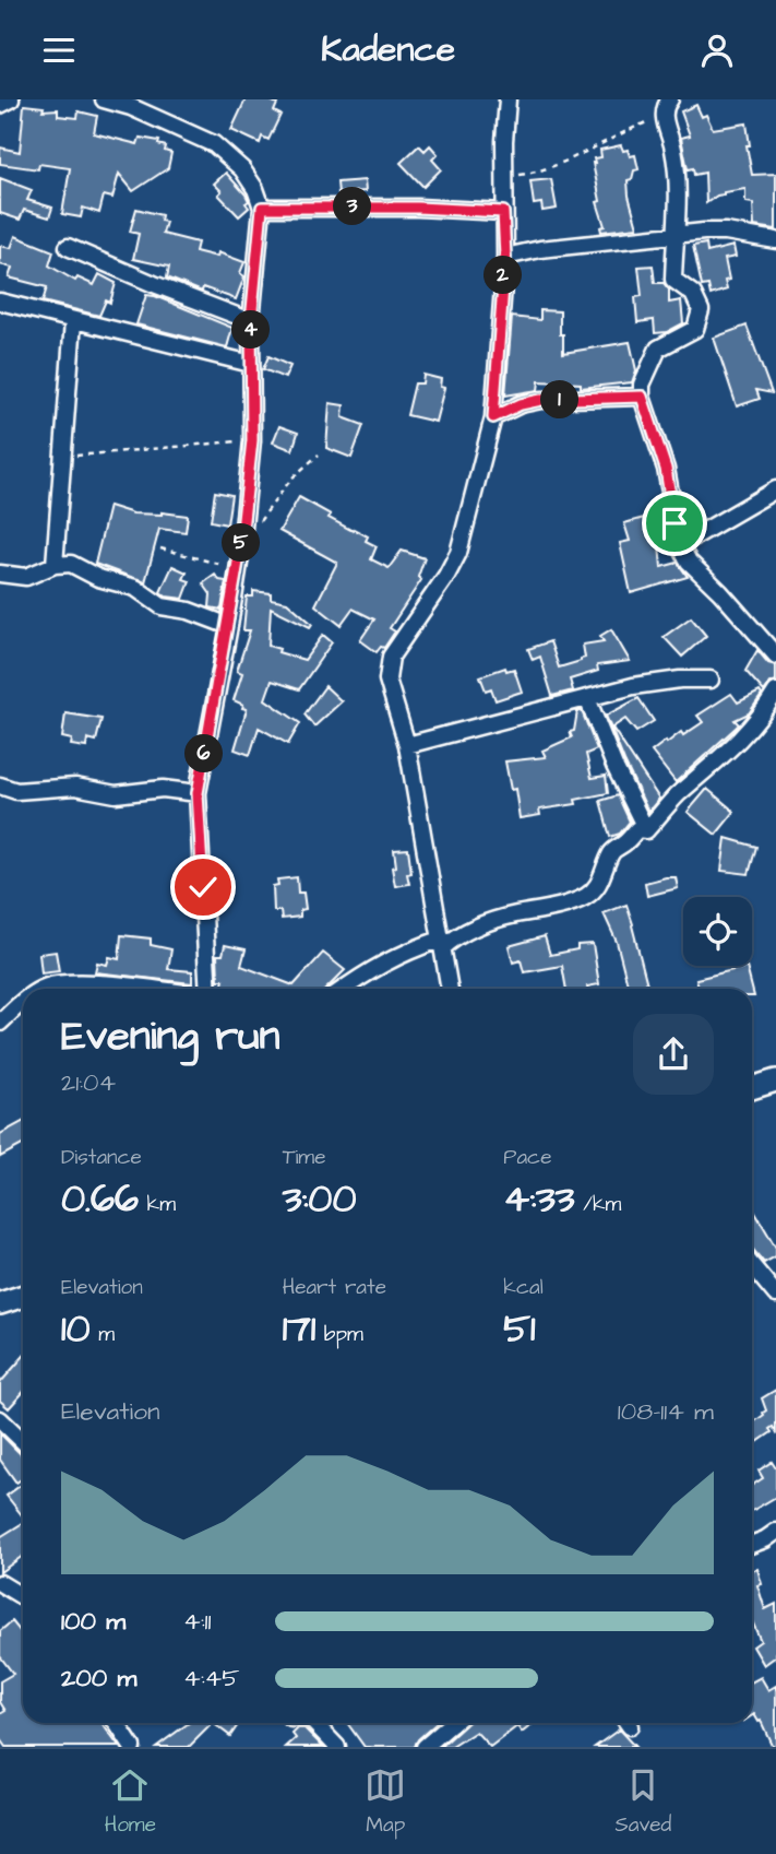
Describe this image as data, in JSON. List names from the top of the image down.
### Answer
{
  "page": {
    "header": "Kadence",
    "pins": [
      "3",
      "2",
      "4",
      "1",
      "5",
      "6"
    ],
    "heading": ["Evening run", "21:04"],
    "stats": [
      ["Distance", "0.66 km"],
      ["Time", "3:00"],
      ["Pace", "4:33 /km"],
      ["Elevation", "10 m"],
      ["Heart rate", "171 bpm"],
      ["kcal", "51"]
    ],
    "chart": ["Elevation", "108–114 m"],
    "list": [
      {
        "name": "100 m",
        "note": "4:11"
      },
      {
        "name": "200 m",
        "note": "4:45"
      }
    ],
    "tabs": ["Home", "Map", "Saved"]
  }
}
